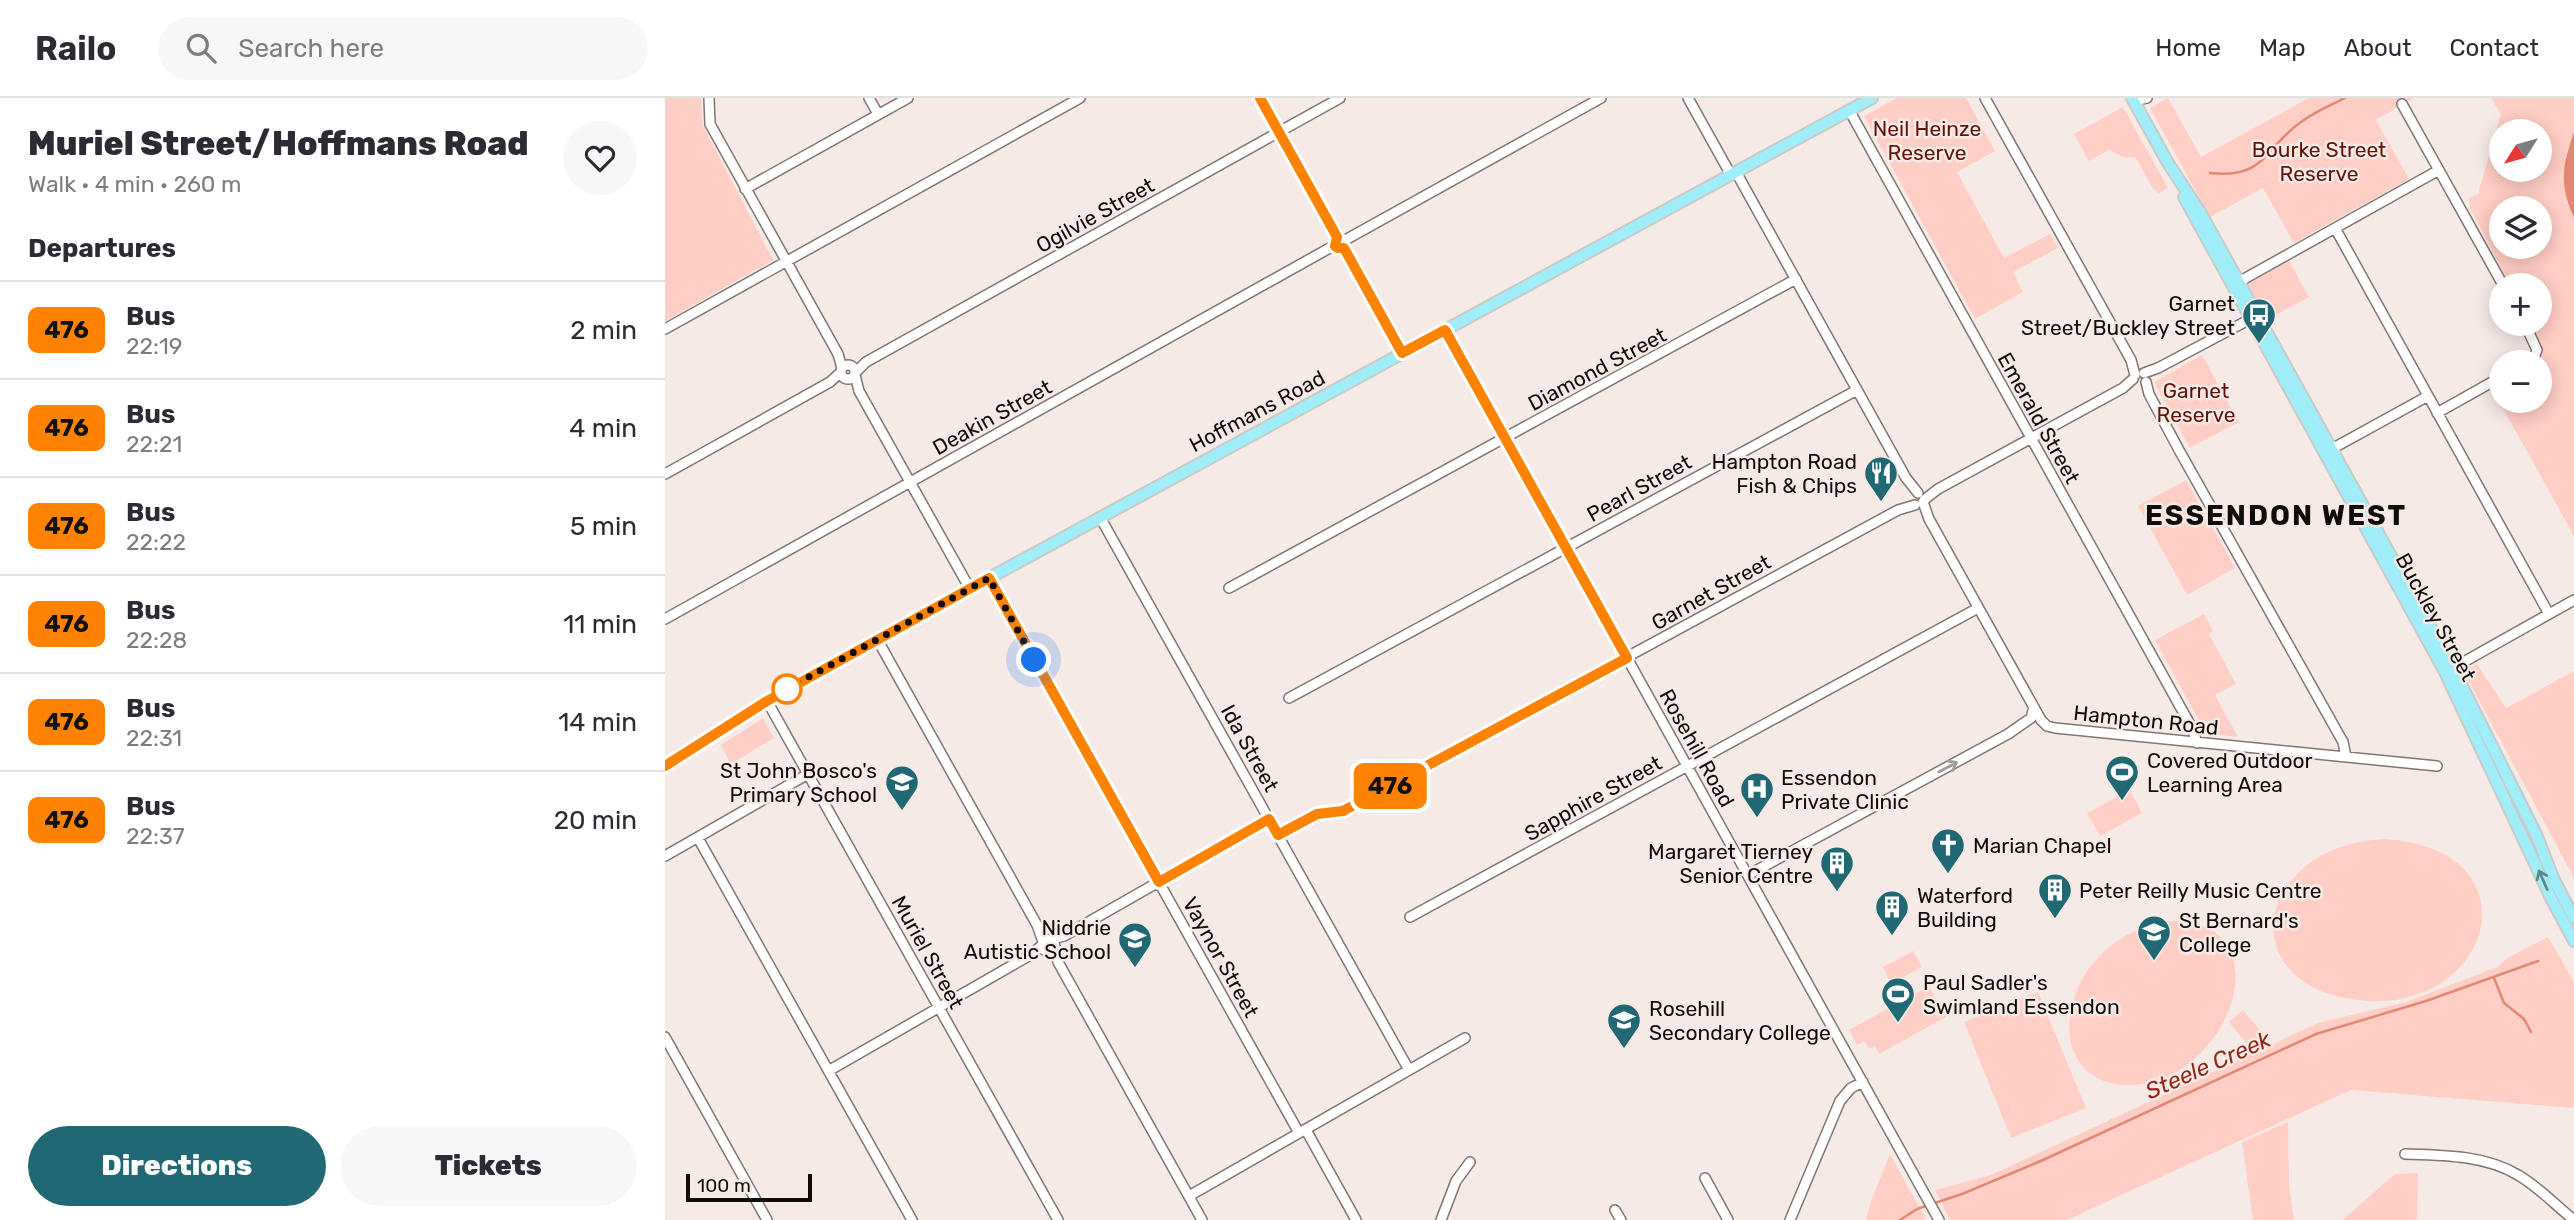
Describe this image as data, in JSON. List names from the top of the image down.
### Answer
{
  "streets": {
    "main road": ["Hoffmans Road", "Buckley Street"],
    "street": [
      "Ogilvie Street",
      "Diamond Street",
      "Deakin Street",
      "Emerald Street",
      "Pearl Street",
      "Garnet Street",
      "Hampton Road",
      "Ida Street",
      "Rosehill Road",
      "Sapphire Street",
      "Muriel Street",
      "Vaynor Street"
    ]
  },
  "crossings": [
    ["Diamond Street", "Hampton Road"],
    ["Diamond Street", "Rosehill Road"],
    ["Hoffmans Road", "Emerald Street"],
    ["Hoffmans Road", "Hampton Road"],
    ["Hoffmans Road", "Ida Street"],
    ["Hoffmans Road", "Rosehill Road"],
    ["Hoffmans Road", "Muriel Street"],
    ["Hoffmans Road", "Vaynor Street"],
    ["Emerald Street", "Garnet Street"],
    ["Emerald Street", "Hampton Road"],
    ["Pearl Street", "Hampton Road"],
    ["Pearl Street", "Rosehill Road"],
    ["Garnet Street", "Buckley Street"],
    ["Garnet Street", "Hampton Road"],
    ["Garnet Street", "Ida Street"],
    ["Garnet Street", "Rosehill Road"],
    ["Hampton Road", "Sapphire Street"],
    ["Rosehill Road", "Sapphire Street"]
  ],
  "districts": ["ESSENDON WEST"],
  "water": ["Steele Creek"],
  "parks": ["Neil Heinze Reserve", "Bourke Street Reserve", "Garnet Reserve"],
  "places": {
    "bus stop": ["Garnet Street/Buckley Street"],
    "restaurant": ["Hampton Road Fish & Chips"],
    "sports": ["Covered Outdoor Learning Area", "Paul Sadler's Swimland Essendon"],
    "school or university": [
      "St John Bosco's Primary School",
      "St Bernard's College",
      "Niddrie Autistic School",
      "Rosehill Secondary College"
    ],
    "hospital": ["Essendon Private Clinic"],
    "church": ["Marian Chapel"],
    "building": ["Margaret Tierney Senior Centre", "Peter Reilly Music Centre", "Waterford Building"]
  },
  "lines": ["bus line 476"],
  "scale_bar": "100 m",
  "north": "bottom left",
  "page": {
    "header": "Railo",
    "search": "Search here",
    "nav": [
      "Home",
      "Map",
      "About",
      "Contact"
    ],
    "heading": [
      ["Muriel Street/Hoffmans Road", "Walk · 4 min · 260 m"],
      "Departures"
    ],
    "on_map": "476",
    "map_buttons": ["+", "−"],
    "list": [
      {
        "mark": "476",
        "name": "Bus",
        "note": "22:19",
        "value": "2 min"
      },
      {
        "mark": "476",
        "name": "Bus",
        "note": "22:21",
        "value": "4 min"
      },
      {
        "mark": "476",
        "name": "Bus",
        "note": "22:22",
        "value": "5 min"
      },
      {
        "mark": "476",
        "name": "Bus",
        "note": "22:28",
        "value": "11 min"
      },
      {
        "mark": "476",
        "name": "Bus",
        "note": "22:31",
        "value": "14 min"
      },
      {
        "mark": "476",
        "name": "Bus",
        "note": "22:37",
        "value": "20 min"
      }
    ],
    "buttons": ["Directions", "Tickets"],
    "scale": "100 m"
  }
}
